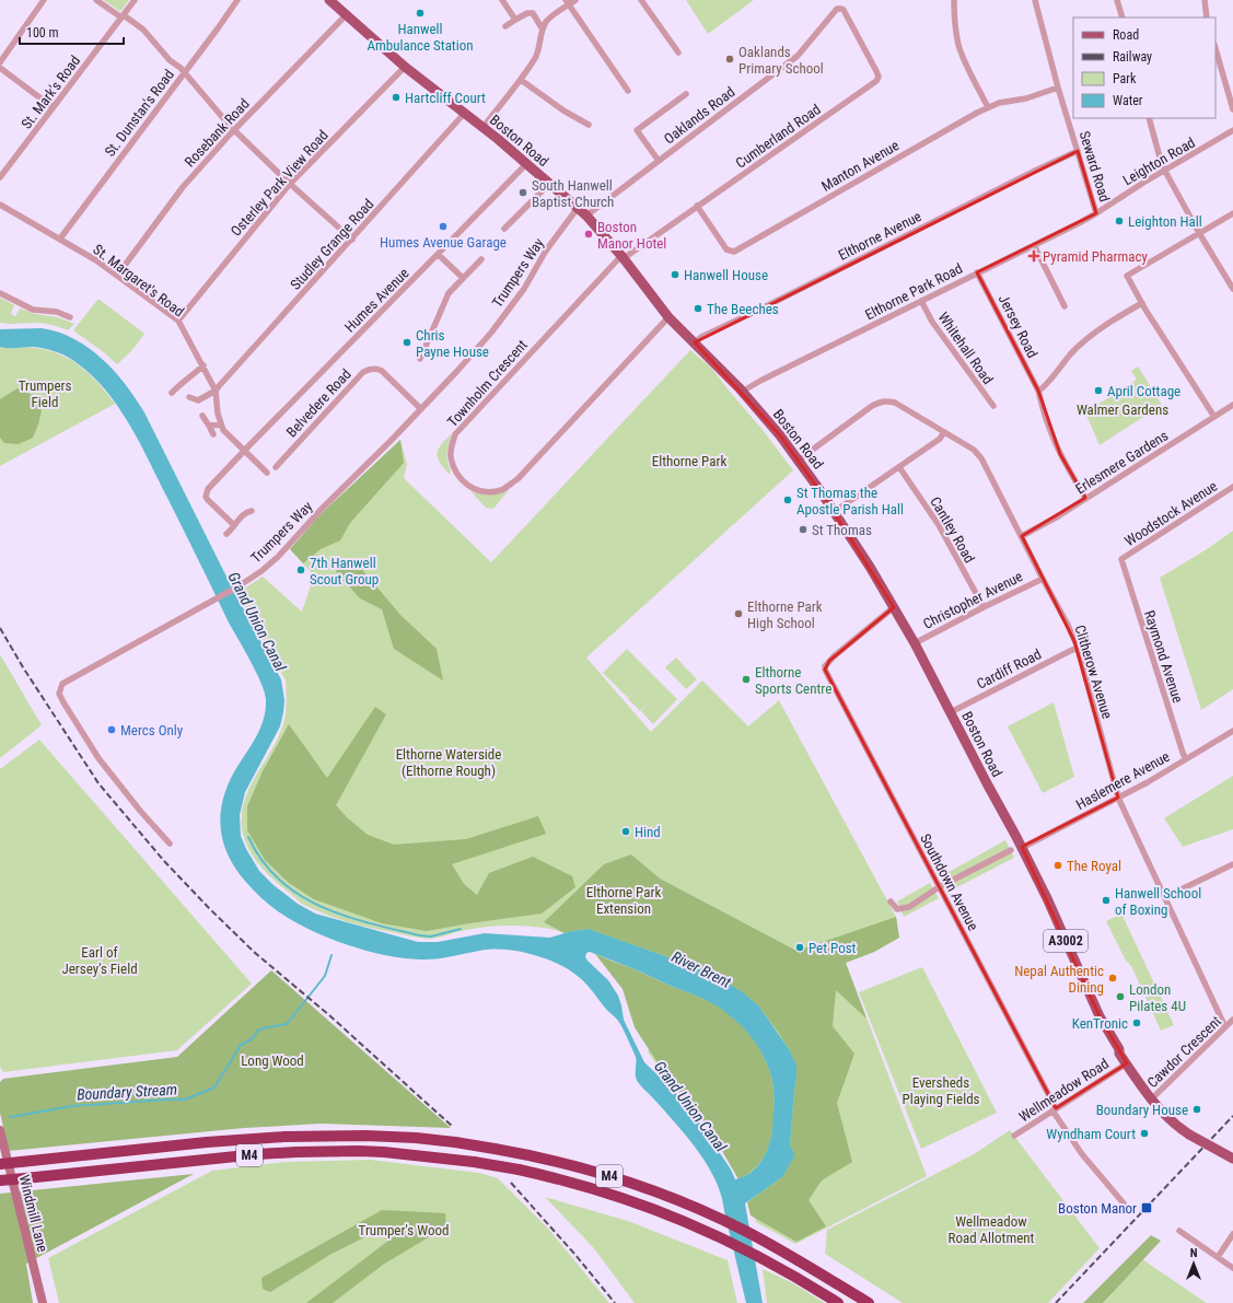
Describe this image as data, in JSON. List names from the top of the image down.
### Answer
{
  "streets": {
    "highway": ["M4"],
    "main road": ["Boston Road", "A3002", "Windmill Lane"],
    "street": [
      "St. Mark's Road",
      "St. Dunstan's Road",
      "Oaklands Road",
      "Rosebank Road",
      "Cumberland Road",
      "Leighton Road",
      "Manton Avenue",
      "Seward Road",
      "Osterley Park View Road",
      "Elthorne Avenue",
      "Studley Grange Road",
      "Trumpers Way",
      "St. Margaret's Road",
      "Elthorne Park Road",
      "Humes Avenue",
      "Jersey Road",
      "Whitehall Road",
      "Townholm Crescent",
      "Belvedere Road",
      "Erlesmere Gardens",
      "Woodstock Avenue",
      "Cantley Road",
      "Christopher Avenue",
      "Raymond Avenue",
      "Cardiff Road",
      "Clitherow Avenue",
      "Haslemere Avenue",
      "Southdown Avenue",
      "Cawdor Crescent",
      "Wellmeadow Road"
    ]
  },
  "crossings": [
    ["St. Dunstan's Road", "St. Margaret's Road"],
    ["Oaklands Road", "Cumberland Road"],
    ["Oaklands Road", "Boston Road"],
    ["Rosebank Road", "Boston Road"],
    ["Rosebank Road", "St. Margaret's Road"],
    ["Cumberland Road", "Boston Road"],
    ["Cumberland Road", "Manton Avenue"],
    ["Cumberland Road", "Townholm Crescent"],
    ["Boston Road", "Osterley Park View Road"],
    ["Boston Road", "Elthorne Avenue"],
    ["Boston Road", "Studley Grange Road"],
    ["Boston Road", "Trumpers Way"],
    ["Boston Road", "Elthorne Park Road"],
    ["Boston Road", "Humes Avenue"],
    ["Boston Road", "Townholm Crescent"],
    ["Boston Road", "Christopher Avenue"],
    ["Boston Road", "Cardiff Road"],
    ["Boston Road", "Clitherow Avenue"],
    ["Boston Road", "Haslemere Avenue"],
    ["Boston Road", "Southdown Avenue"],
    ["Boston Road", "A3002"],
    ["Boston Road", "Cawdor Crescent"],
    ["Boston Road", "Wellmeadow Road"],
    ["Leighton Road", "Seward Road"],
    ["Leighton Road", "Elthorne Park Road"],
    ["Manton Avenue", "Seward Road"],
    ["Seward Road", "Elthorne Avenue"],
    ["Seward Road", "Elthorne Park Road"],
    ["Osterley Park View Road", "St. Margaret's Road"],
    ["Studley Grange Road", "St. Margaret's Road"],
    ["Trumpers Way", "Belvedere Road"],
    ["St. Margaret's Road", "Humes Avenue"],
    ["Elthorne Park Road", "Jersey Road"],
    ["Elthorne Park Road", "Whitehall Road"],
    ["Jersey Road", "Erlesmere Gardens"],
    ["Erlesmere Gardens", "Clitherow Avenue"],
    ["Woodstock Avenue", "Raymond Avenue"],
    ["Cantley Road", "Christopher Avenue"],
    ["Christopher Avenue", "Clitherow Avenue"],
    ["Raymond Avenue", "Haslemere Avenue"],
    ["Cardiff Road", "Clitherow Avenue"],
    ["Clitherow Avenue", "Haslemere Avenue"],
    ["Clitherow Avenue", "Cawdor Crescent"],
    ["Southdown Avenue", "Wellmeadow Road"],
    ["A3002", "Cawdor Crescent"]
  ],
  "water": ["Grand Union Canal", "River Brent", "Boundary Stream"],
  "parks": [
    "Trumpers Field",
    "Walmer Gardens",
    "Elthorne Park",
    "Elthorne Waterside (Elthorne Rough)",
    "Elthorne Park Extension",
    "Earl of Jersey's Field",
    "Long Wood",
    "Eversheds Playing Fields",
    "Wellmeadow Road Allotment",
    "Trumper's Wood"
  ],
  "places": {
    "other": [
      "Hanwell Ambulance Station",
      "Oaklands Primary School",
      "Hartcliff Court",
      "South Hanwell Baptist Church",
      "Leighton Hall",
      "Humes Avenue Garage",
      "Boston Manor Hotel",
      "Hanwell House",
      "The Beeches",
      "Chris Payne House",
      "April Cottage",
      "St Thomas the Apostle Parish Hall",
      "St Thomas",
      "7th Hanwell Scout Group",
      "Elthorne Park High School",
      "Elthorne Sports Centre",
      "Mercs Only",
      "Hind",
      "The Royal",
      "Hanwell School of Boxing",
      "Pet Post",
      "Nepal Authentic Dining",
      "London Pilates 4U",
      "KenTronic",
      "Boundary House",
      "Wyndham Court"
    ],
    "health": ["Pyramid Pharmacy"],
    "transit": ["Boston Manor"]
  },
  "legend": [
    "Road",
    "Railway",
    "Park",
    "Water"
  ],
  "scale_bar": "100 m",
  "north": "top"
}
